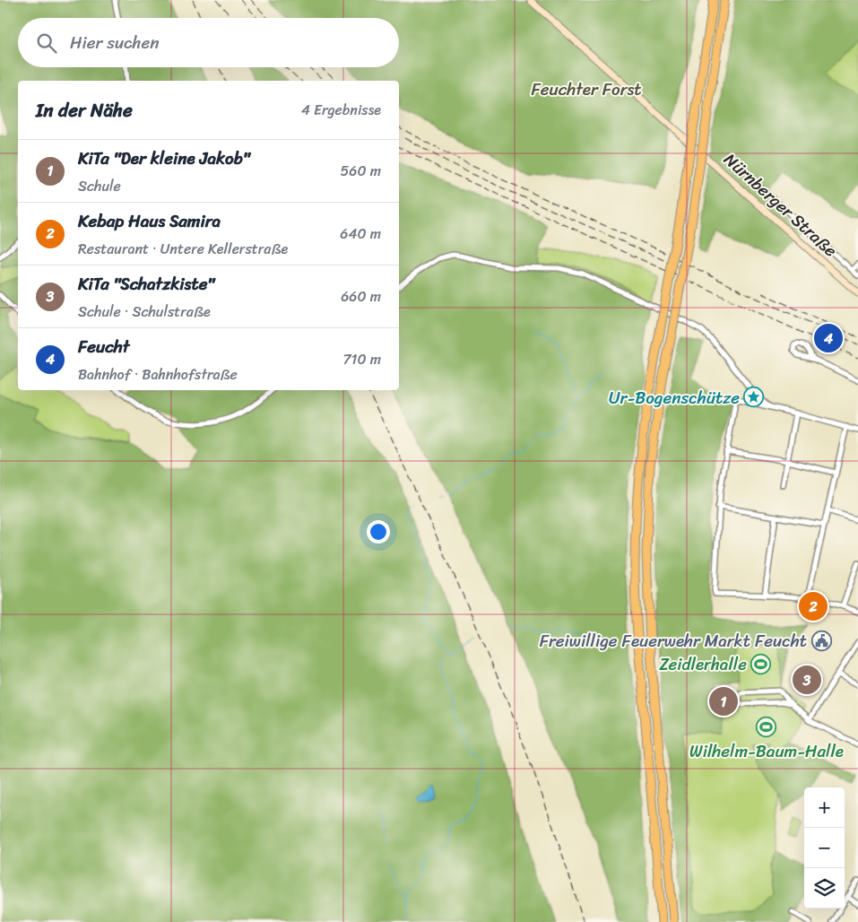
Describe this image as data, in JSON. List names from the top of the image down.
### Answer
{
  "streets": {
    "main road": ["Nürnberger Straße"]
  },
  "parks": ["Feuchter Forst"],
  "places": {
    "place": ["Ur-Bogenschütze"],
    "public building": ["Freiwillige Feuerwehr Markt Feucht"],
    "sports": ["Zeidlerhalle", "Wilhelm-Baum-Halle"]
  },
  "page": {
    "search": "Hier suchen",
    "heading": ["In der Nähe", "4 Ergebnisse"],
    "list": [
      {
        "mark": "1",
        "name": "KiTa \"Der kleine Jakob\"",
        "note": "Schule",
        "value": "560 m"
      },
      {
        "mark": "2",
        "name": "Kebap Haus Samira",
        "note": "Restaurant · Untere Kellerstraße",
        "value": "640 m"
      },
      {
        "mark": "3",
        "name": "KiTa \"Schatzkiste\"",
        "note": "Schule · Schulstraße",
        "value": "660 m"
      },
      {
        "mark": "4",
        "name": "Feucht",
        "note": "Bahnhof · Bahnhofstraße",
        "value": "710 m"
      }
    ],
    "pins": [
      "4",
      "2",
      "3",
      "1"
    ],
    "map_buttons": ["+", "−"]
  }
}
